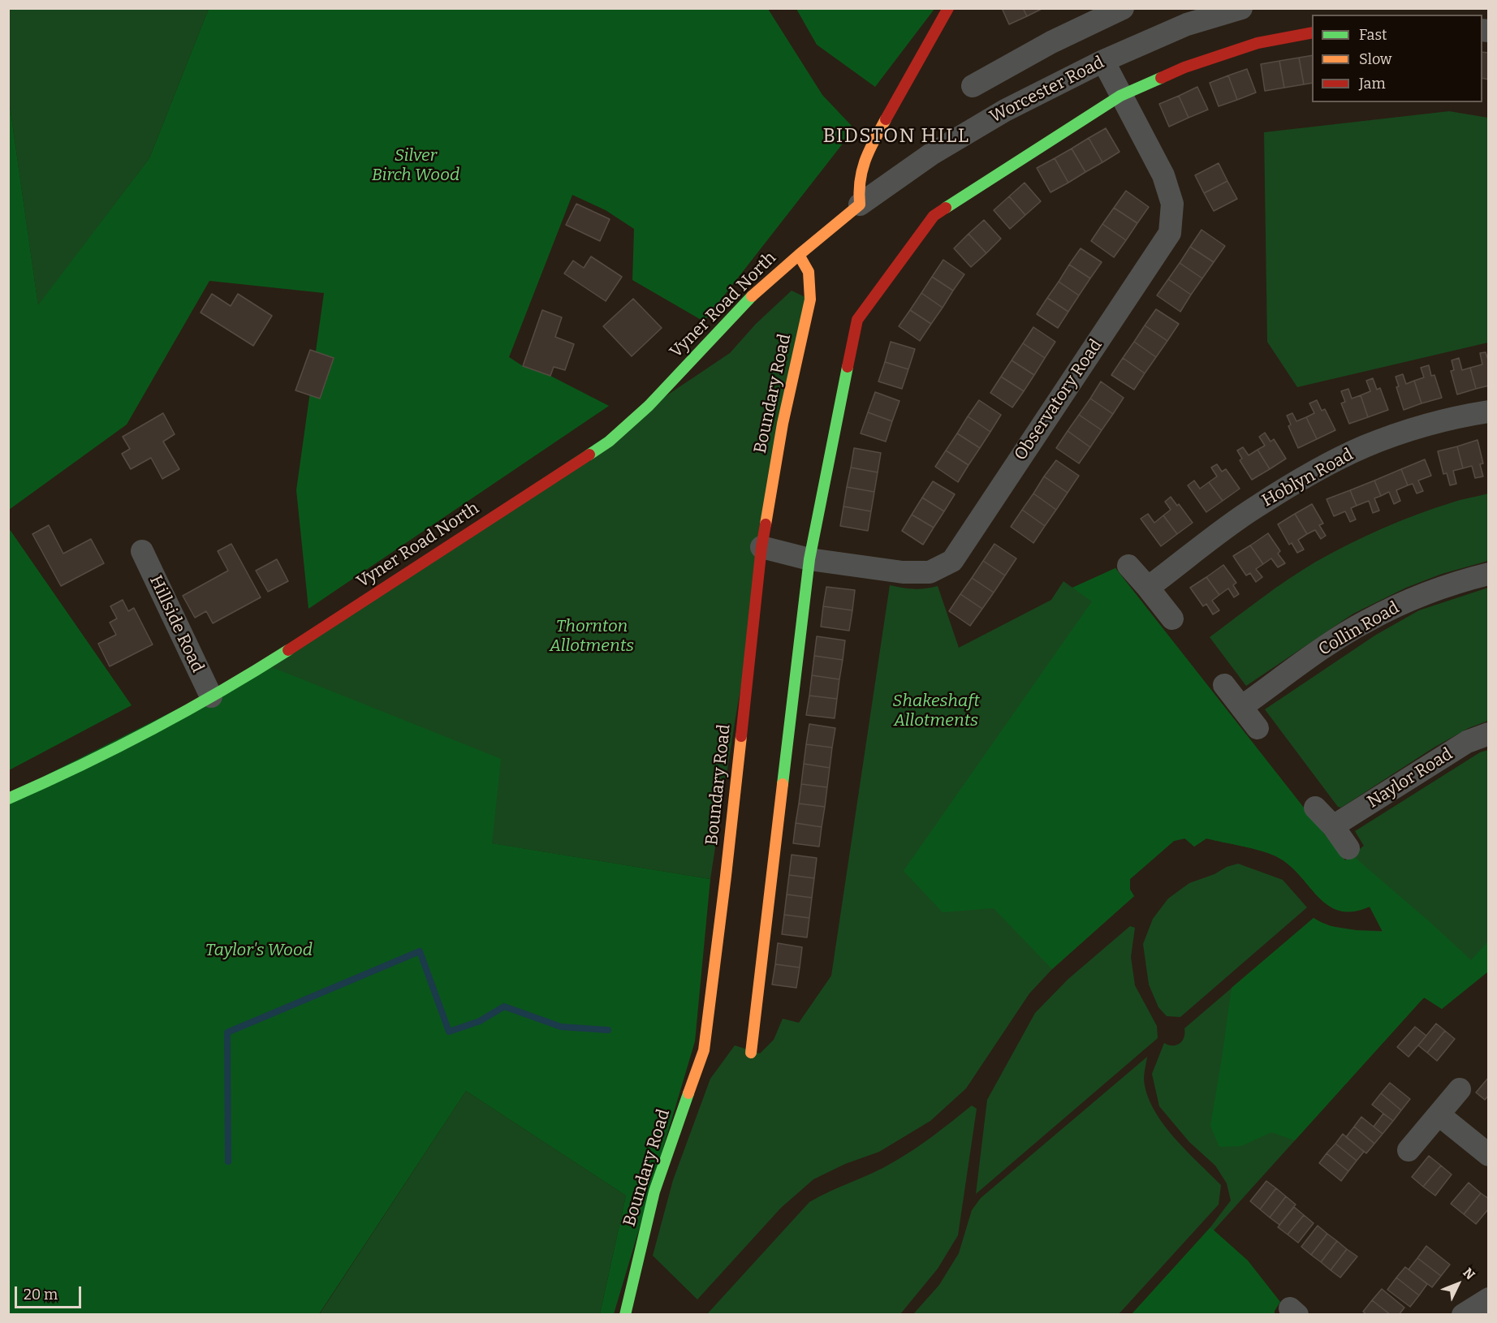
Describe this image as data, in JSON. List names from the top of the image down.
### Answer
{
  "streets": {
    "street": [
      "Worcester Road",
      "Vyner Road North",
      "Boundary Road",
      "Observatory Road",
      "Hoblyn Road",
      "Hillside Road",
      "Collin Road",
      "Naylor Road"
    ]
  },
  "crossings": [
    ["Worcester Road", "Vyner Road North"],
    ["Worcester Road", "Boundary Road"],
    ["Worcester Road", "Observatory Road"],
    ["Vyner Road North", "Boundary Road"],
    ["Vyner Road North", "Hillside Road"],
    ["Boundary Road", "Observatory Road"]
  ],
  "districts": ["BIDSTON HILL"],
  "parks": [
    "Silver Birch Wood",
    "Thornton Allotments",
    "Shakeshaft Allotments",
    "Taylor's Wood"
  ],
  "legend": ["Fast", "Slow", "Jam"],
  "scale_bar": "20 m",
  "north": "top right"
}
